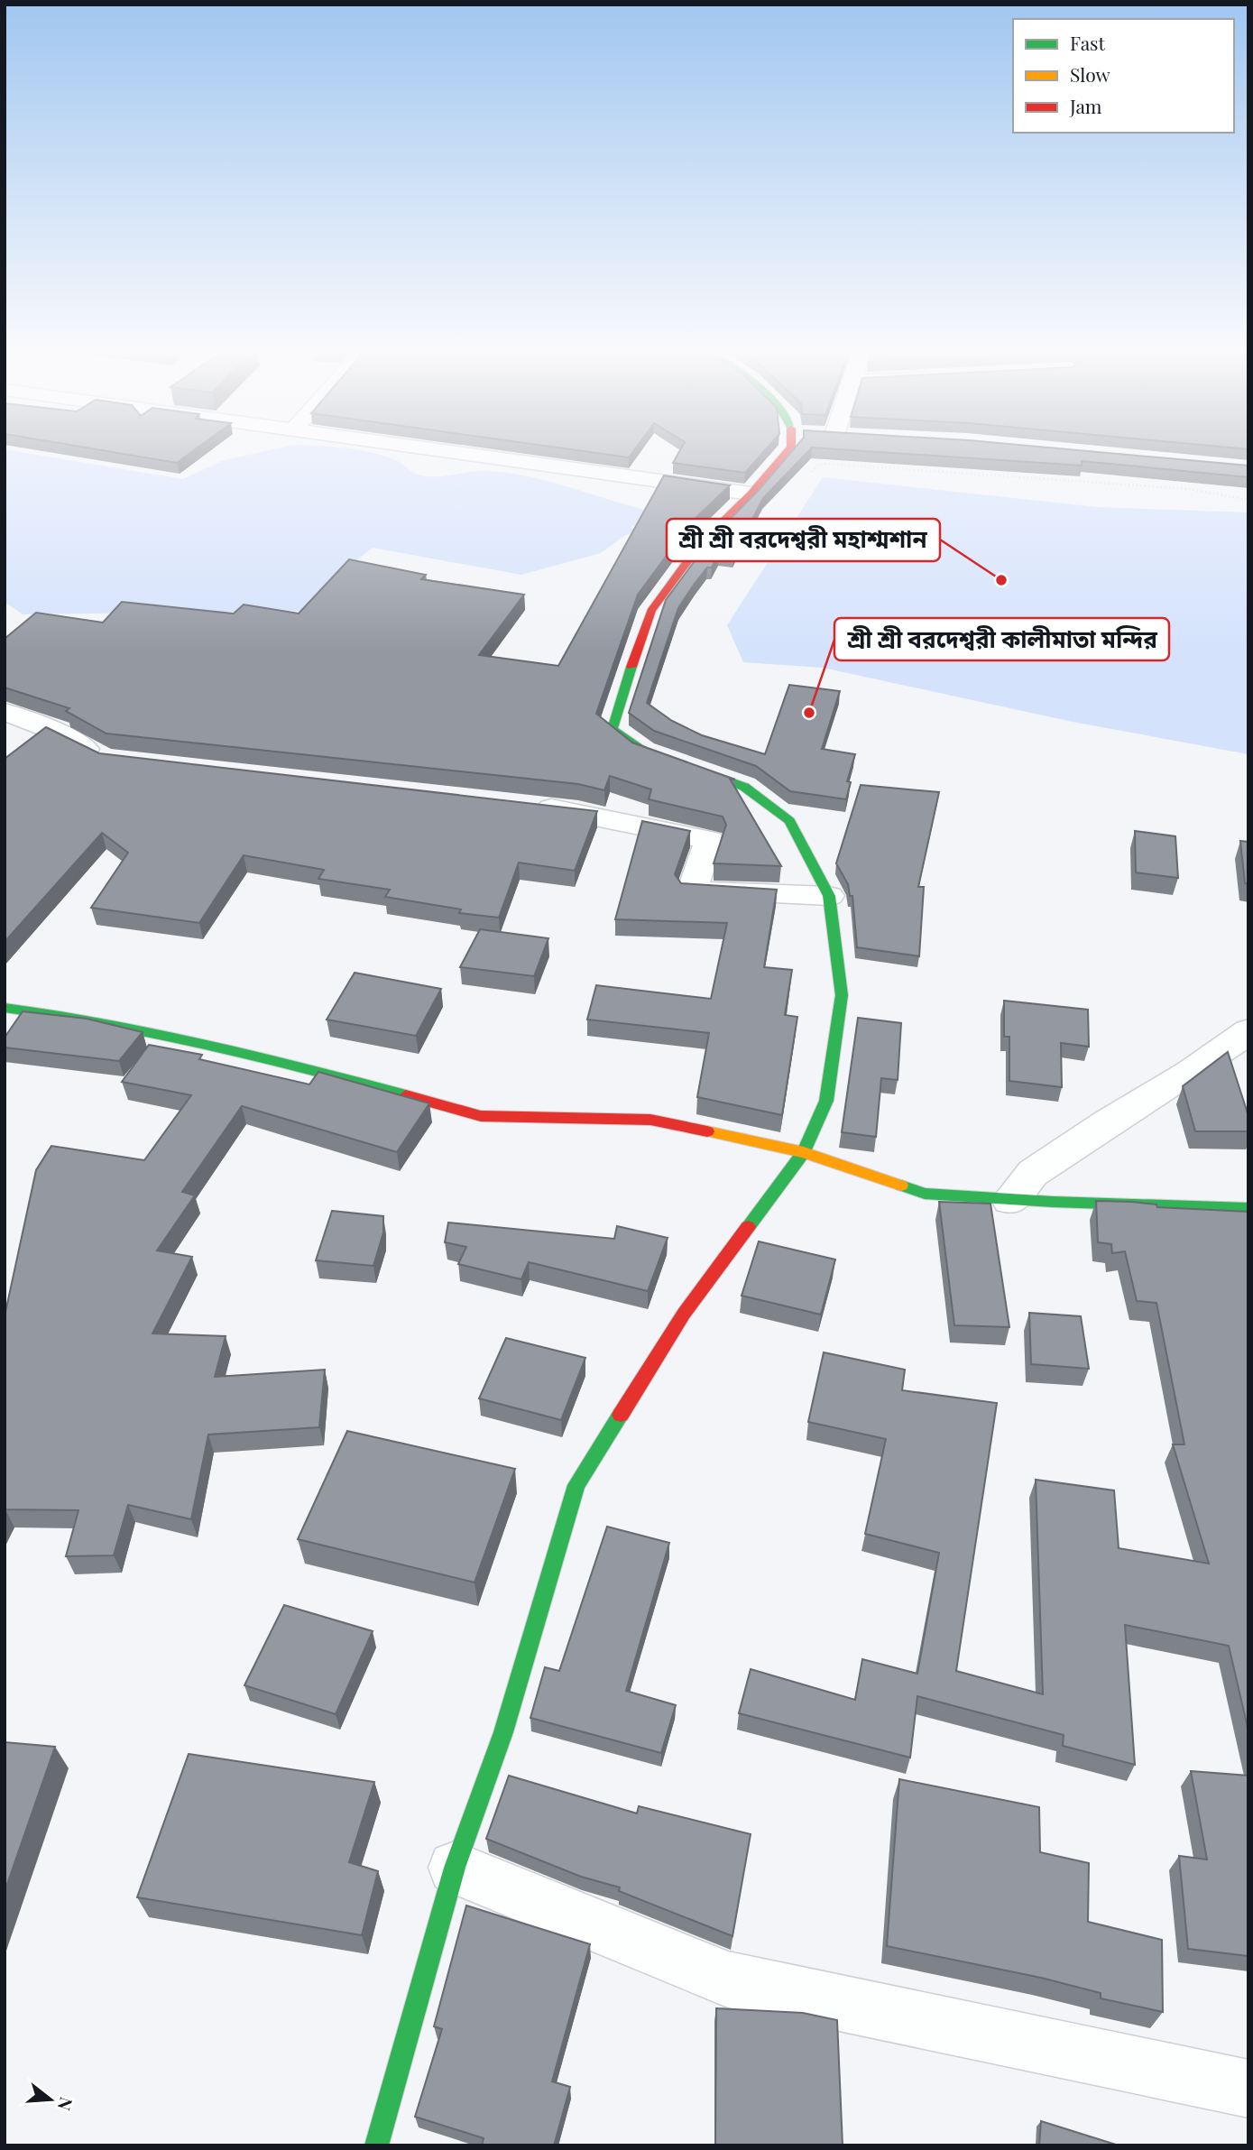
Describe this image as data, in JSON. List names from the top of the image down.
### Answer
{
  "places": ["শ্রী শ্রী বরদেশ্বরী মহাশ্মশান", "শ্রী শ্রী বরদেশ্বরী কালীমাতা মন্দির"],
  "legend": ["Fast", "Slow", "Jam"],
  "north": "right"
}
